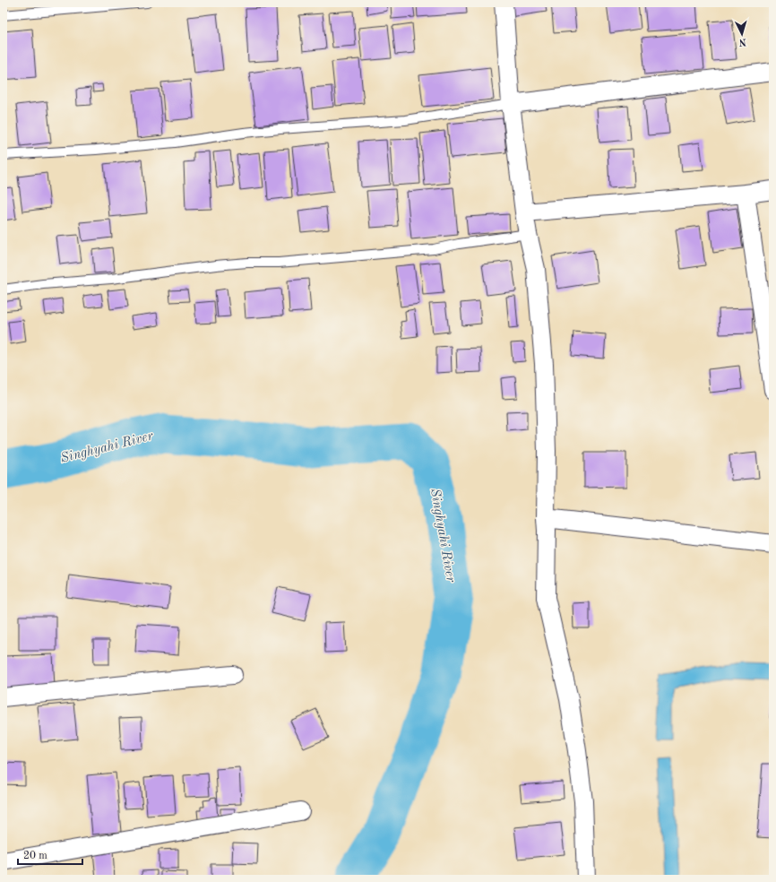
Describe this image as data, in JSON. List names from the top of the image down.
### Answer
{
  "water": ["Singhyahi River"],
  "scale_bar": "20 m",
  "north": "bottom"
}
